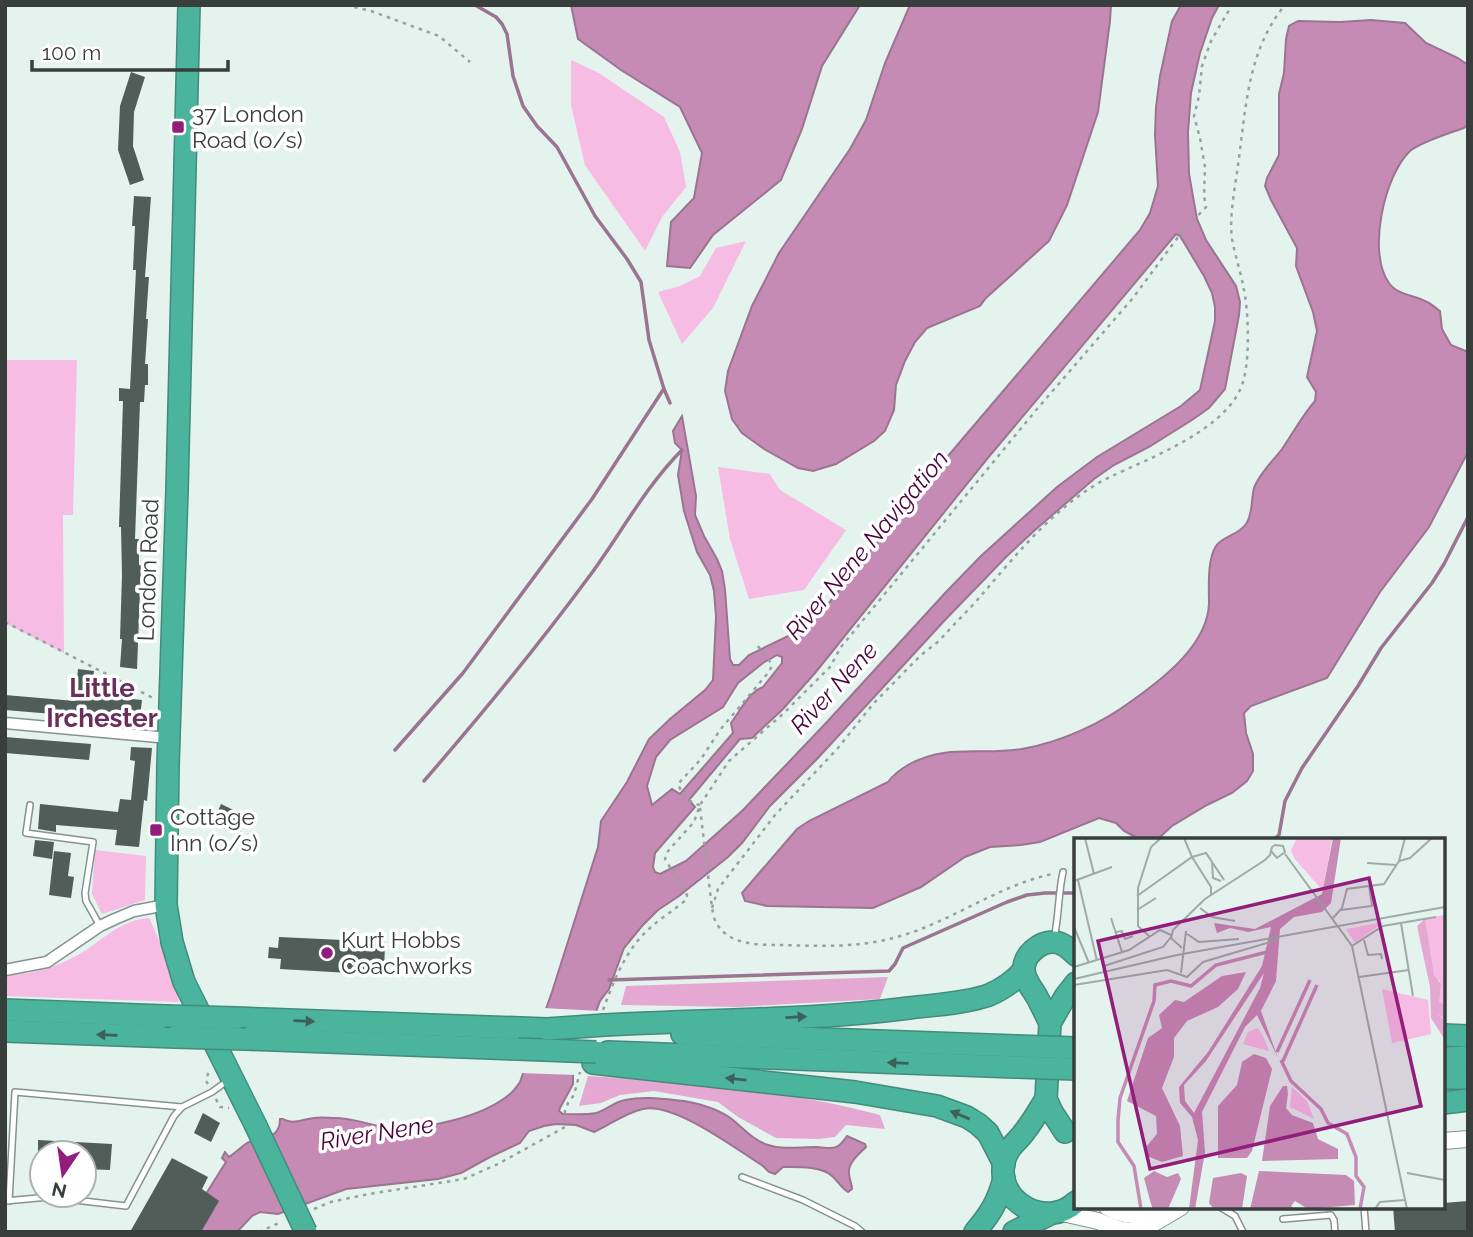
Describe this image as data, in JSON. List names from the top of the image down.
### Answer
{
  "streets": {
    "highway": ["London Road"]
  },
  "districts": ["Little Irchester"],
  "water": ["River Nene Navigation", "River Nene"],
  "places": {
    "transit": ["37 London Road (o/s)", "Cottage Inn (o/s)"],
    "other": ["Kurt Hobbs Coachworks"]
  },
  "scale_bar": "100 m",
  "north": "bottom"
}
